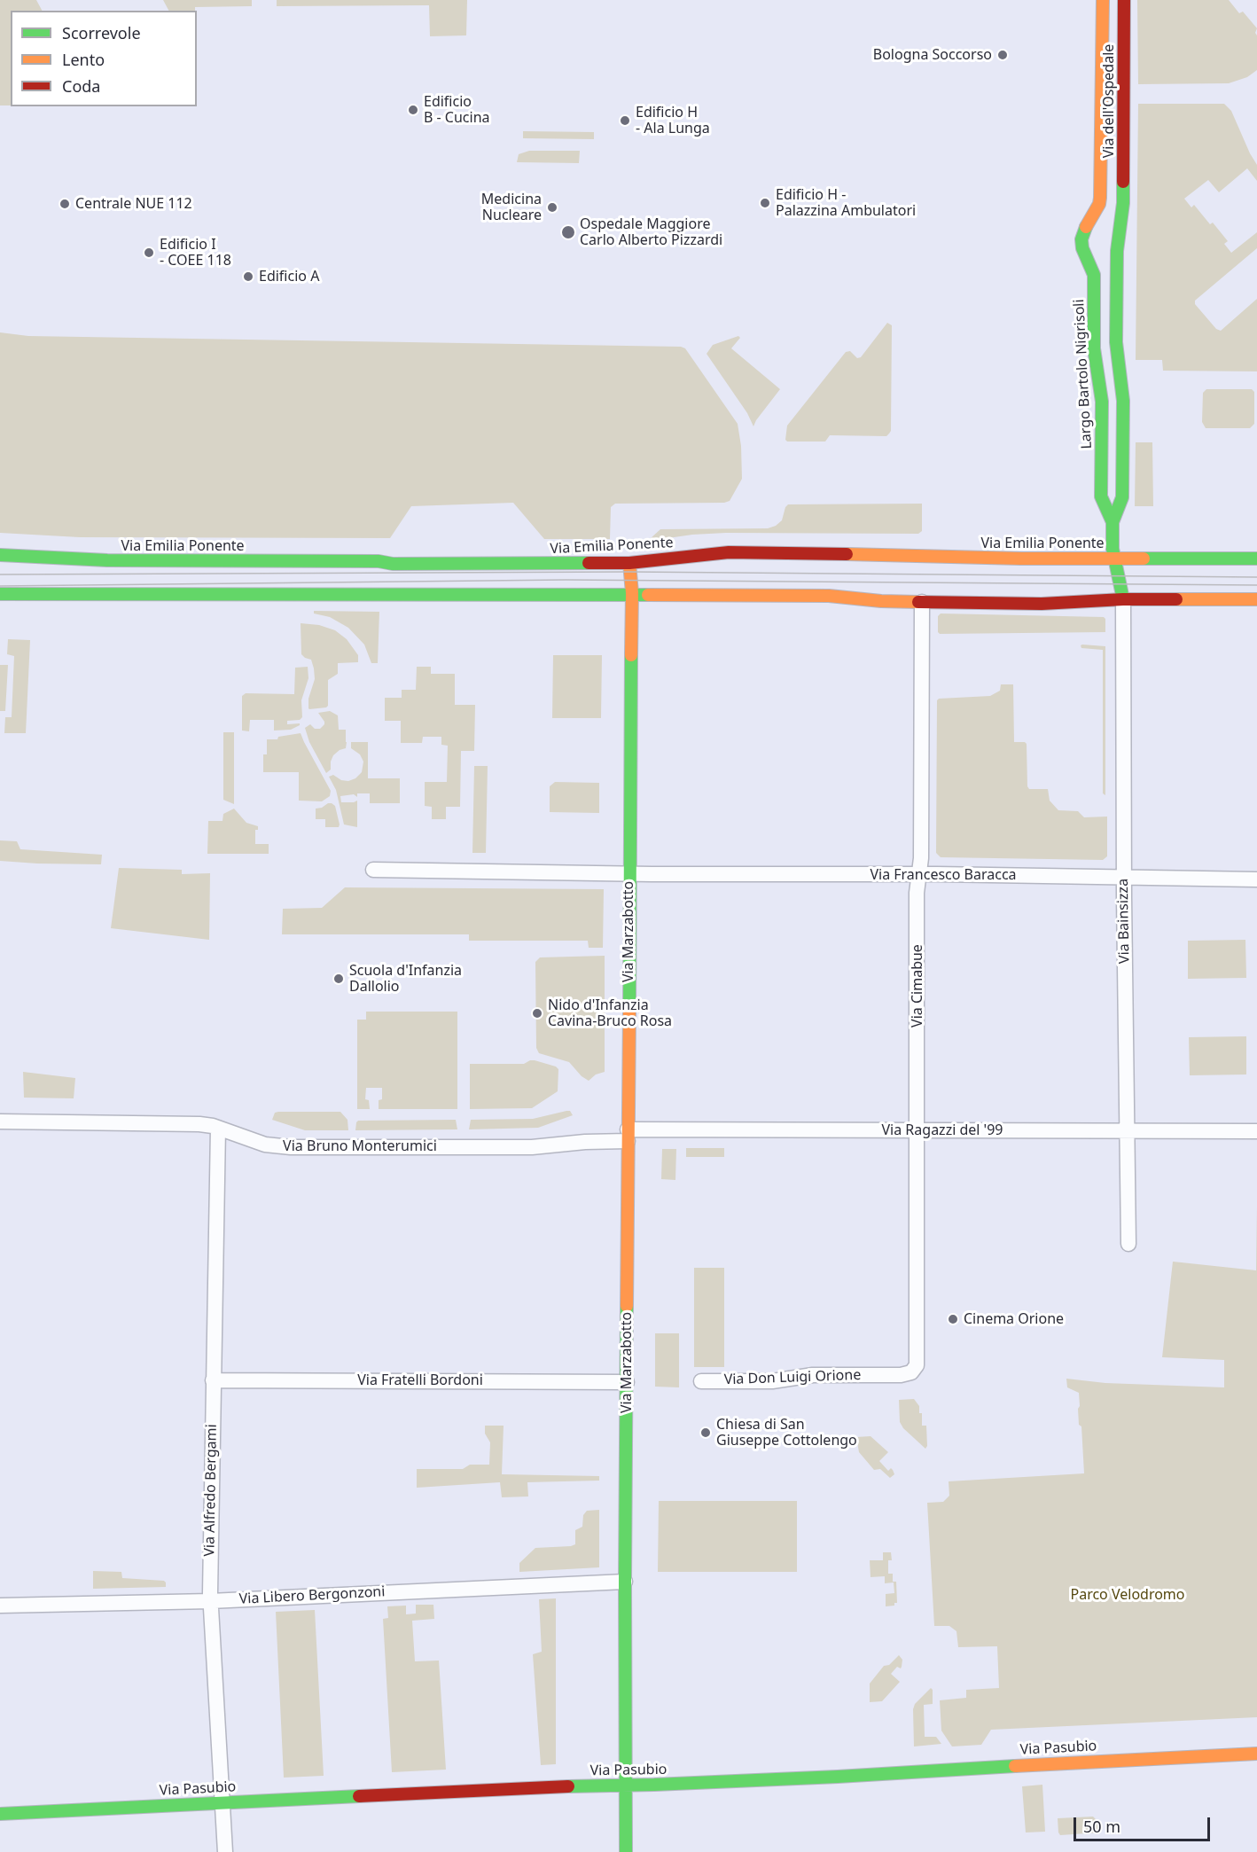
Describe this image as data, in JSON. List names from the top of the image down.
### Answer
{
  "streets": {
    "street": [
      "Via dell'Ospedale",
      "Largo Bartolo Nigrisoli",
      "Via Emilia Ponente",
      "Via Francesco Baracca",
      "Via Bainsizza",
      "Via Marzabotto",
      "Via Cimabue",
      "Via Ragazzi del '99",
      "Via Bruno Monterumici",
      "Via Don Luigi Orione",
      "Via Fratelli Bordoni",
      "Via Alfredo Bergami",
      "Via Libero Bergonzoni",
      "Via Pasubio"
    ]
  },
  "crossings": [
    ["Via dell'Ospedale", "Largo Bartolo Nigrisoli"],
    ["Largo Bartolo Nigrisoli", "Via Emilia Ponente"],
    ["Largo Bartolo Nigrisoli", "Via Bainsizza"],
    ["Via Emilia Ponente", "Via Marzabotto"],
    ["Via Francesco Baracca", "Via Bainsizza"],
    ["Via Francesco Baracca", "Via Marzabotto"],
    ["Via Francesco Baracca", "Via Cimabue"],
    ["Via Bainsizza", "Via Ragazzi del '99"],
    ["Via Marzabotto", "Via Ragazzi del '99"],
    ["Via Marzabotto", "Via Bruno Monterumici"],
    ["Via Marzabotto", "Via Fratelli Bordoni"],
    ["Via Marzabotto", "Via Libero Bergonzoni"],
    ["Via Marzabotto", "Via Pasubio"],
    ["Via Cimabue", "Via Ragazzi del '99"],
    ["Via Cimabue", "Via Don Luigi Orione"],
    ["Via Ragazzi del '99", "Via Bruno Monterumici"],
    ["Via Bruno Monterumici", "Via Alfredo Bergami"],
    ["Via Fratelli Bordoni", "Via Alfredo Bergami"],
    ["Via Alfredo Bergami", "Via Libero Bergonzoni"],
    ["Via Alfredo Bergami", "Via Pasubio"]
  ],
  "parks": ["Parco Velodromo"],
  "places": [
    "Bologna Soccorso",
    "Edificio B - Cucina",
    "Edificio H - Ala Lunga",
    "Edificio H - Palazzina Ambulatori",
    "Centrale NUE 112",
    "Medicina Nucleare",
    "Ospedale Maggiore Carlo Alberto Pizzardi",
    "Edificio I - COEE 118",
    "Edificio A",
    "Scuola d'Infanzia Dallolio",
    "Nido d'Infanzia Cavina-Bruco Rosa",
    "Cinema Orione",
    "Chiesa di San Giuseppe Cottolengo"
  ],
  "legend": ["Scorrevole", "Lento", "Coda"],
  "scale_bar": "50 m"
}
